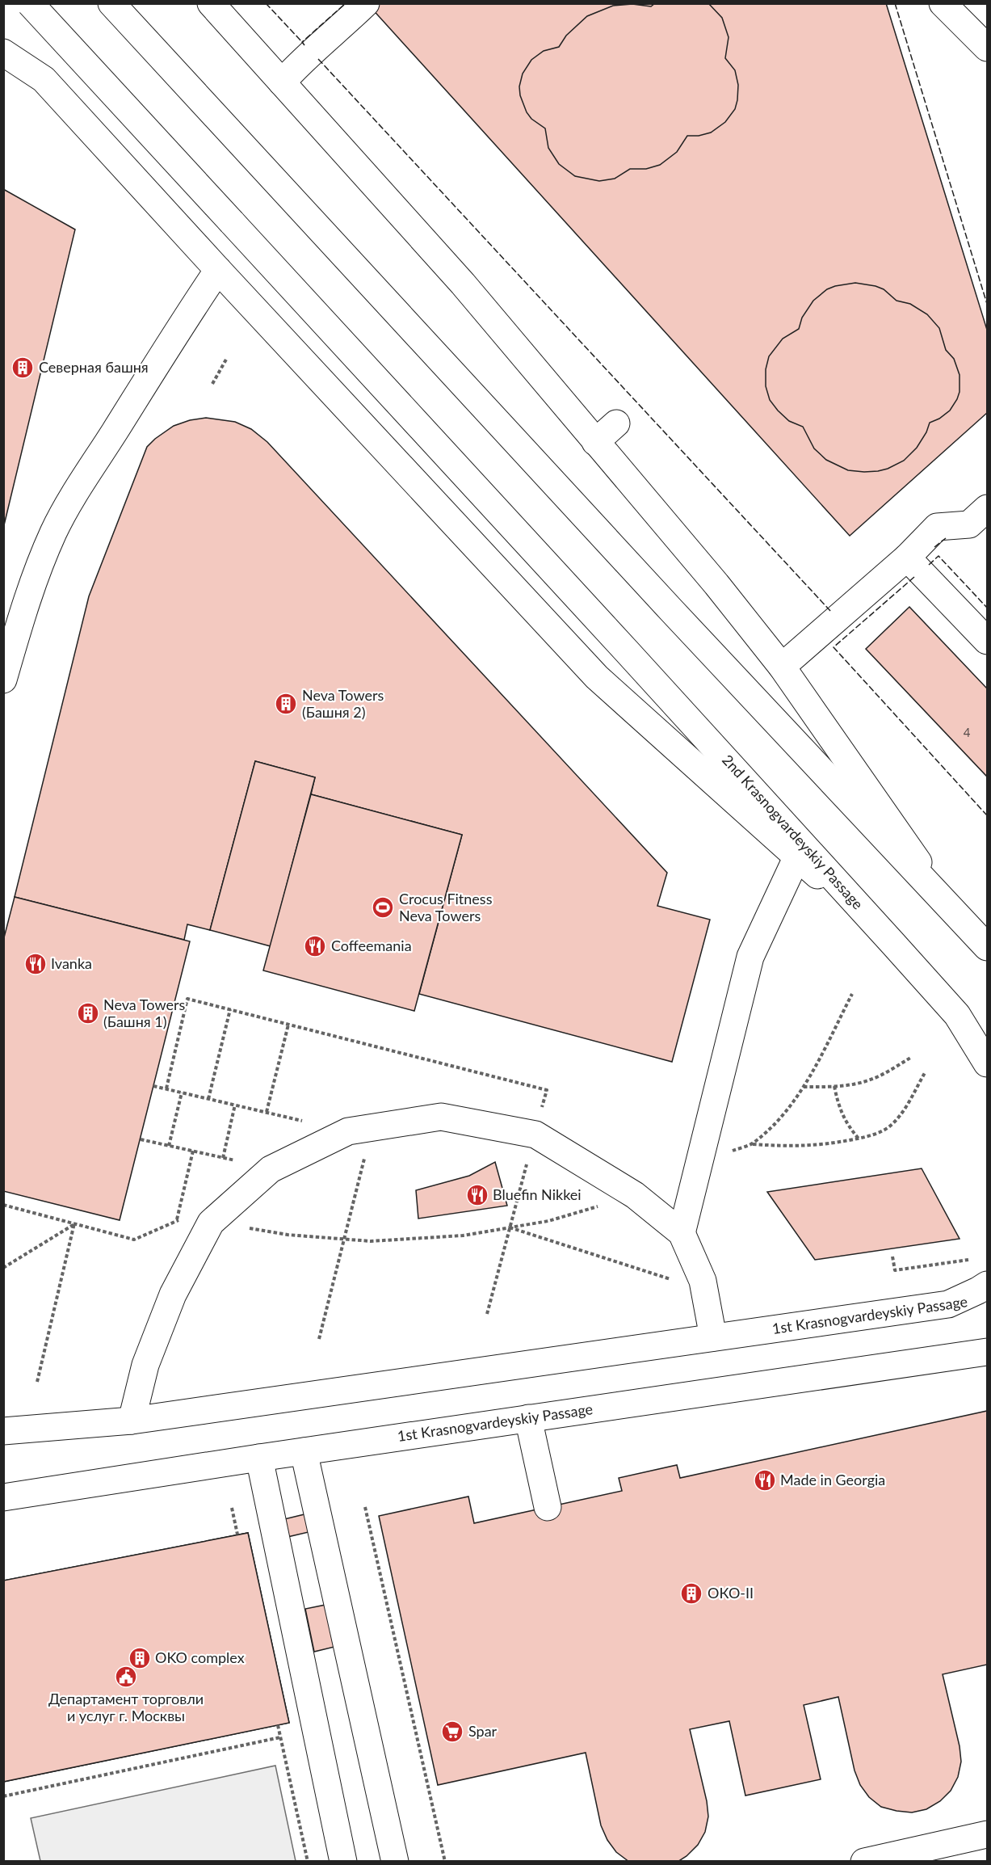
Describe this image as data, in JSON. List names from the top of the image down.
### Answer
{
  "streets": {
    "main road": ["2nd Krasnogvardeyskiy Passage", "1st Krasnogvardeyskiy Passage"]
  },
  "places": {
    "building": [
      "Северная башня",
      "Neva Towers (Башня 2)",
      "Neva Towers (Башня 1)",
      "ОКО-II",
      "OKO complex"
    ],
    "sports": ["Crocus Fitness Neva Towers"],
    "restaurant": [
      "Coffeemania",
      "Ivanka",
      "Bluefin Nikkei",
      "Made in Georgia"
    ],
    "public building": ["Департамент торговли и услуг г. Москвы"],
    "supermarket": ["Spar"]
  },
  "house_numbers": ["4"]
}
